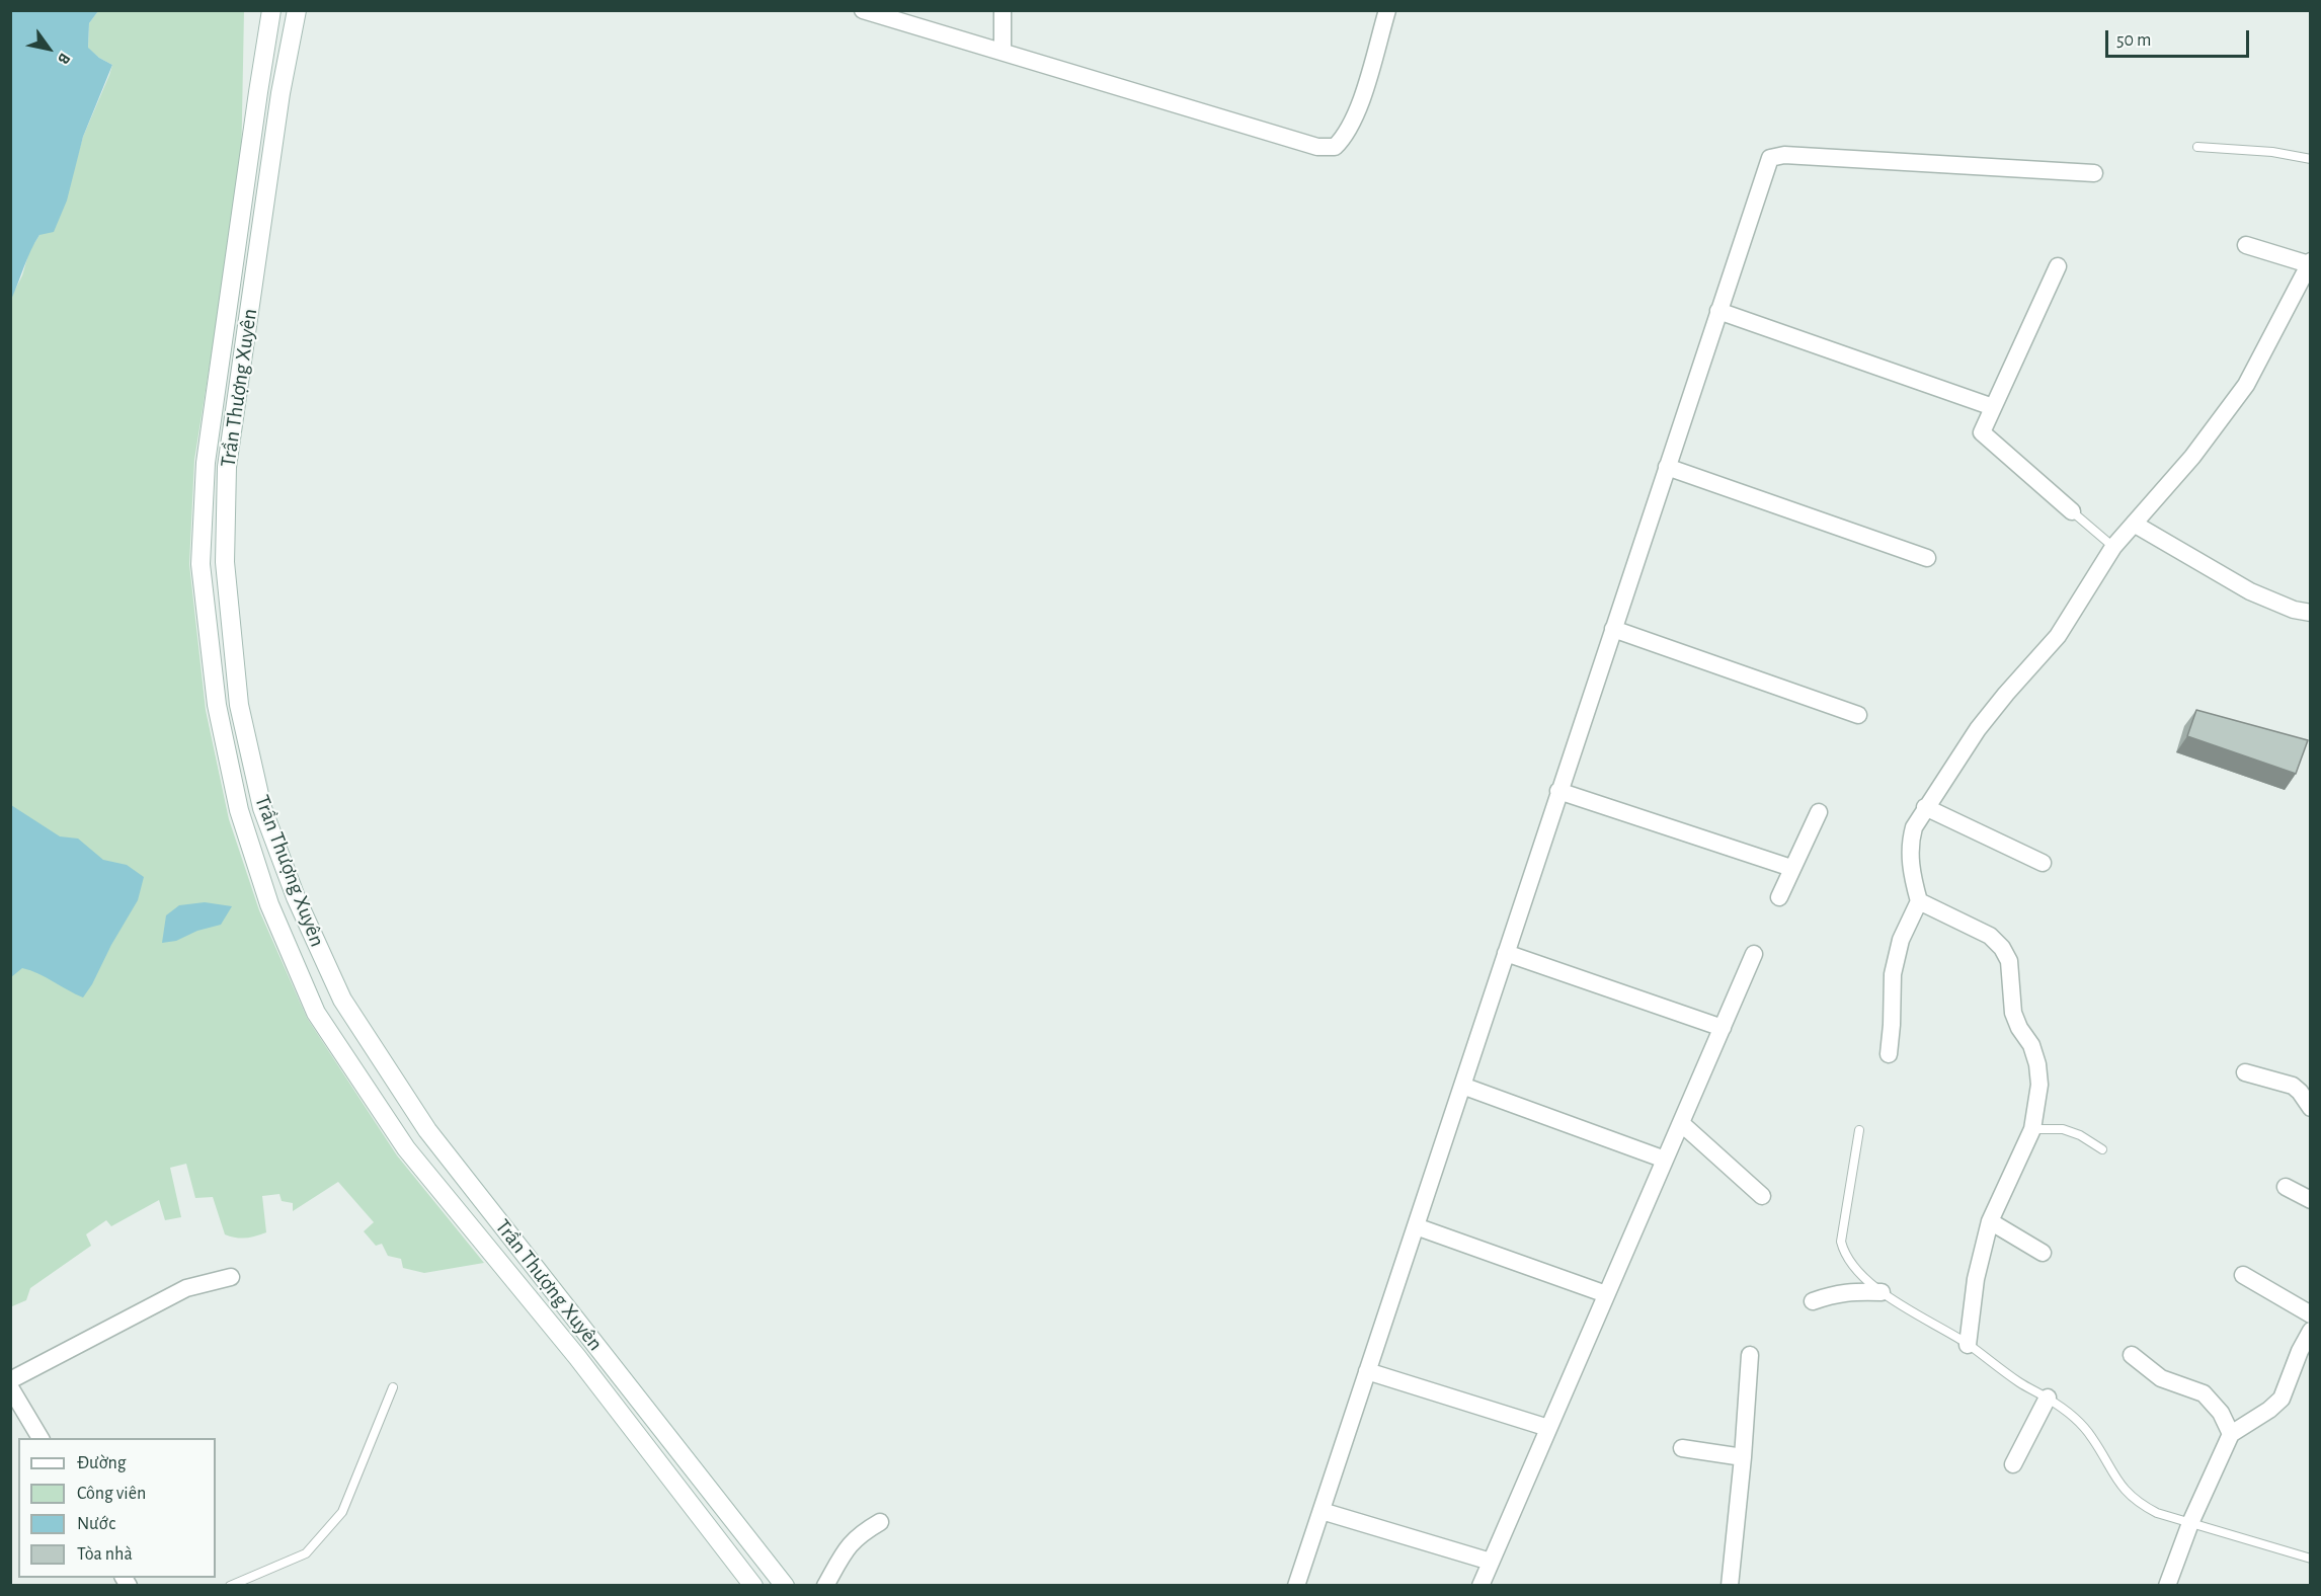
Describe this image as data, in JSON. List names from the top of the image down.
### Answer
{
  "streets": {
    "main road": ["Trần Thượng Xuyên"]
  },
  "legend": [
    "Đường",
    "Công viên",
    "Nước",
    "Tòa nhà"
  ],
  "scale_bar": "50 m",
  "north": "bottom right"
}
